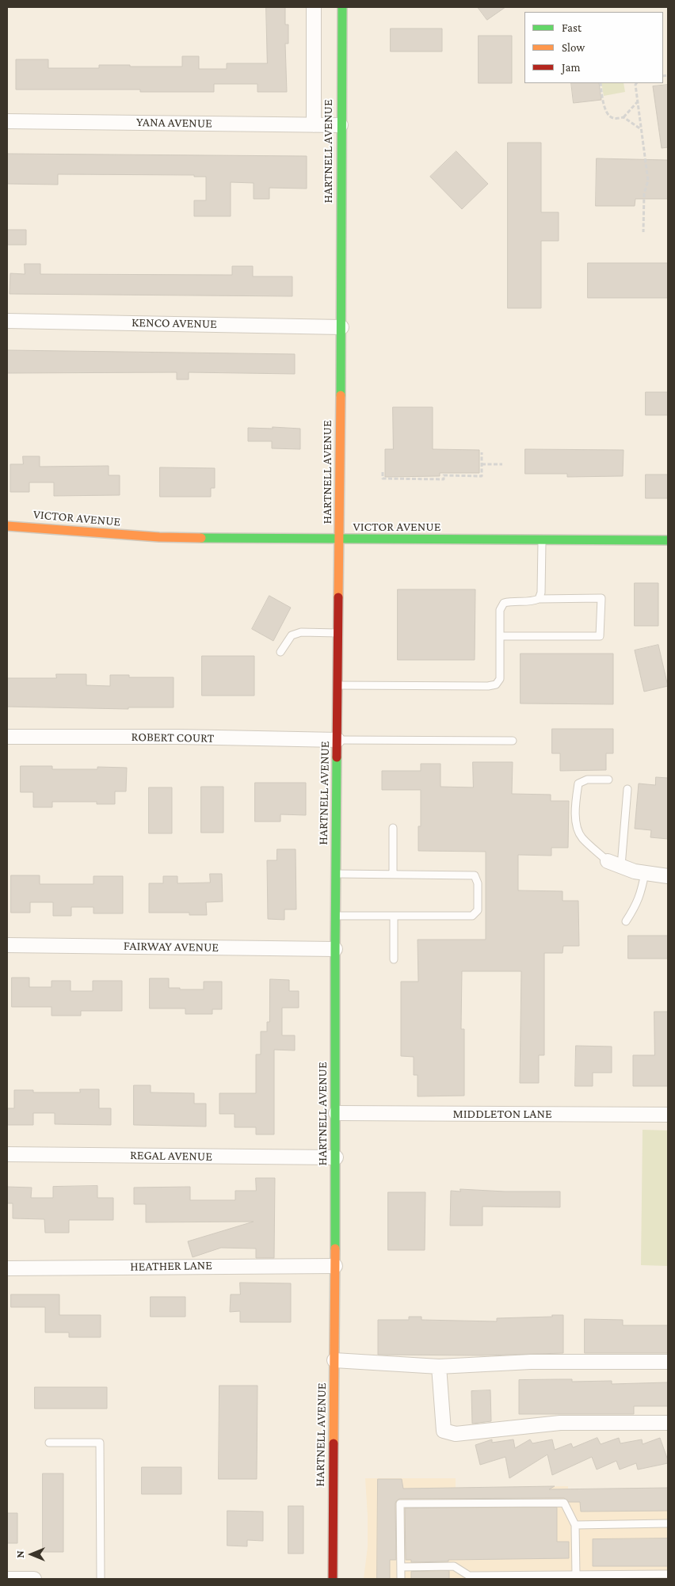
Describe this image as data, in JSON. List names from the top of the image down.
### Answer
{
  "streets": {
    "main road": ["HARTNELL AVENUE", "VICTOR AVENUE"],
    "street": [
      "YANA AVENUE",
      "KENCO AVENUE",
      "ROBERT COURT",
      "FAIRWAY AVENUE",
      "MIDDLETON LANE",
      "REGAL AVENUE",
      "HEATHER LANE"
    ]
  },
  "crossings": [
    ["YANA AVENUE", "HARTNELL AVENUE"],
    ["HARTNELL AVENUE", "KENCO AVENUE"],
    ["HARTNELL AVENUE", "VICTOR AVENUE"],
    ["HARTNELL AVENUE", "ROBERT COURT"],
    ["HARTNELL AVENUE", "FAIRWAY AVENUE"],
    ["HARTNELL AVENUE", "MIDDLETON LANE"],
    ["HARTNELL AVENUE", "REGAL AVENUE"],
    ["HARTNELL AVENUE", "HEATHER LANE"]
  ],
  "legend": ["Fast", "Slow", "Jam"],
  "north": "left"
}
